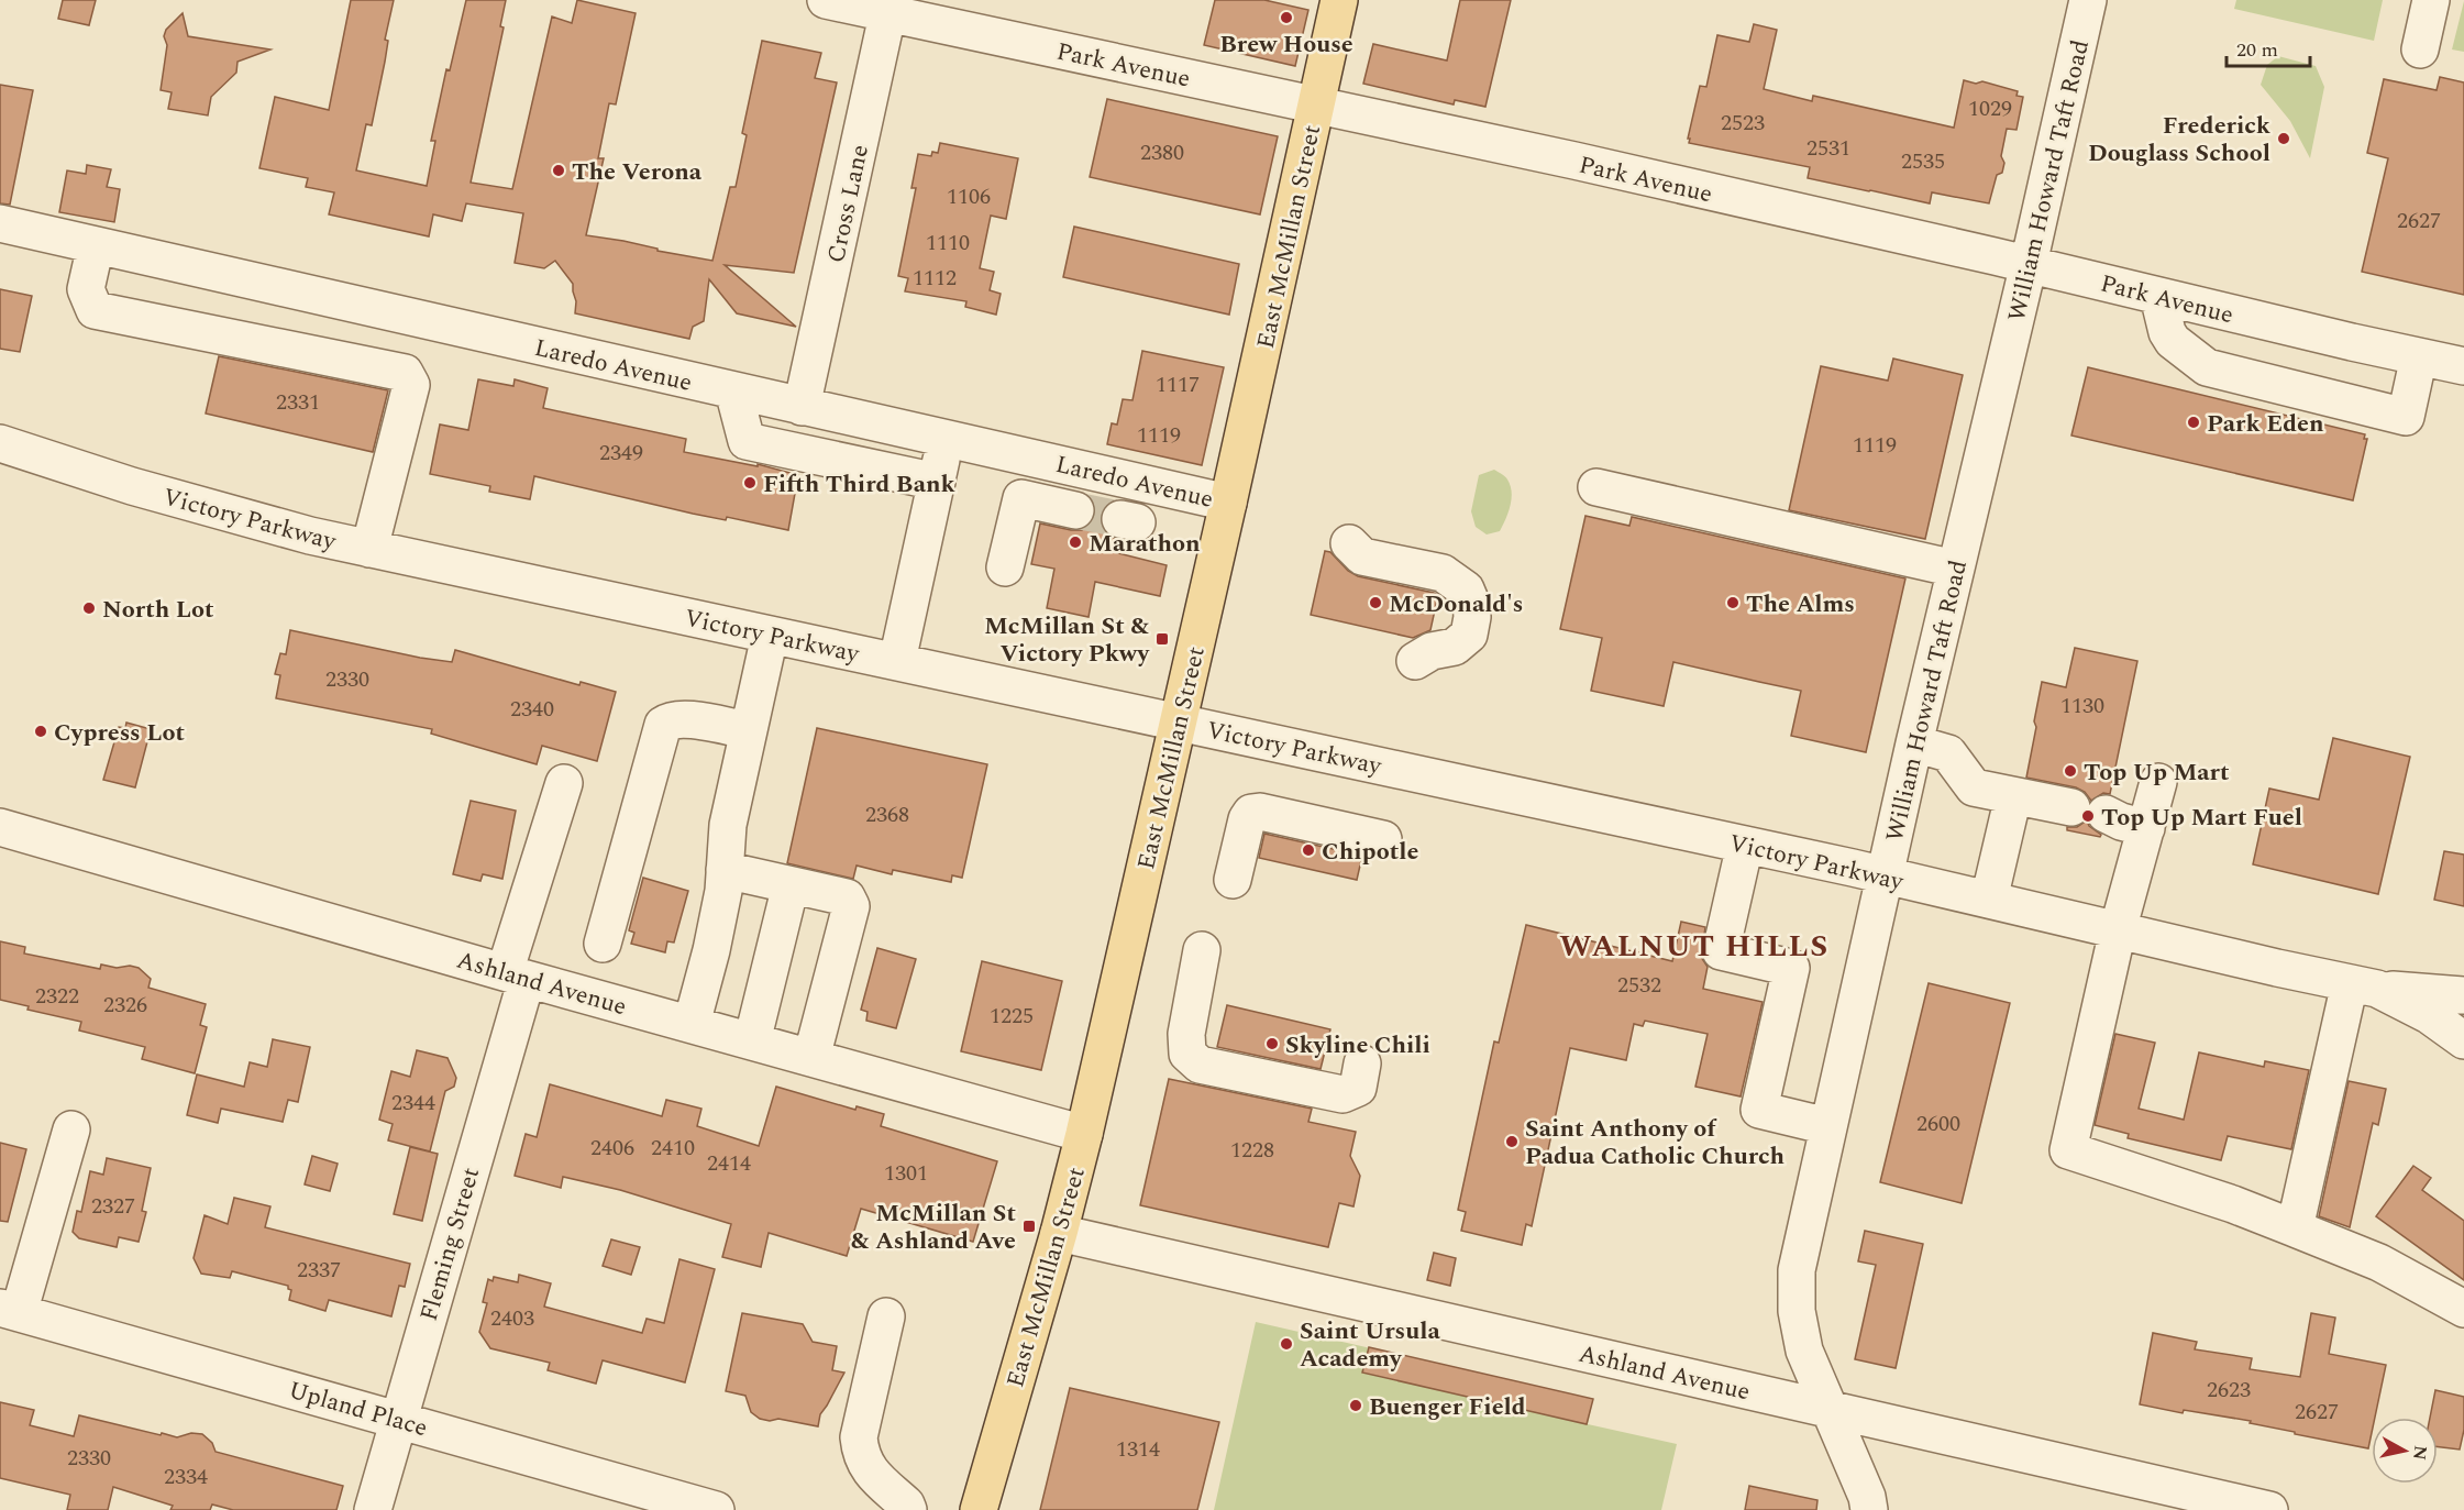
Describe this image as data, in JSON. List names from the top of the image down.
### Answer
{
  "streets": {
    "main road": ["East McMillan Street"],
    "street": [
      "Park Avenue",
      "William Howard Taft Road",
      "Cross Lane",
      "Laredo Avenue",
      "Victory Parkway",
      "Ashland Avenue",
      "Fleming Street",
      "Upland Place"
    ]
  },
  "crossings": [
    ["Park Avenue", "William Howard Taft Road"],
    ["Park Avenue", "Cross Lane"],
    ["Park Avenue", "East McMillan Street"],
    ["William Howard Taft Road", "Victory Parkway"],
    ["William Howard Taft Road", "Ashland Avenue"],
    ["Cross Lane", "Laredo Avenue"],
    ["East McMillan Street", "Laredo Avenue"],
    ["East McMillan Street", "Victory Parkway"],
    ["East McMillan Street", "Ashland Avenue"],
    ["Ashland Avenue", "Fleming Street"],
    ["Fleming Street", "Upland Place"]
  ],
  "districts": ["WALNUT HILLS"],
  "places": {
    "other": [
      "Brew House",
      "Frederick Douglass School",
      "The Verona",
      "Park Eden",
      "Fifth Third Bank",
      "Marathon",
      "McDonald's",
      "The Alms",
      "North Lot",
      "Cypress Lot",
      "Top Up Mart",
      "Top Up Mart Fuel",
      "Chipotle",
      "Skyline Chili",
      "Saint Anthony of Padua Catholic Church",
      "Saint Ursula Academy",
      "Buenger Field"
    ],
    "transit": ["McMillan St & Victory Pkwy", "McMillan St & Ashland Ave"]
  },
  "house_numbers": [
    "1029",
    "2523",
    "2531",
    "2380",
    "2535",
    "1106",
    "2627",
    "1110",
    "1112",
    "1117",
    "2331",
    "1119",
    "1119",
    "2349",
    "2330",
    "1130",
    "2340",
    "2368",
    "2532",
    "2322",
    "2326",
    "1225",
    "2344",
    "2600",
    "2406",
    "2410",
    "1228",
    "2414",
    "1301",
    "2327",
    "2337",
    "2403",
    "2623",
    "2627",
    "1314",
    "2330",
    "2334"
  ],
  "scale_bar": "20 m",
  "north": "right"
}
